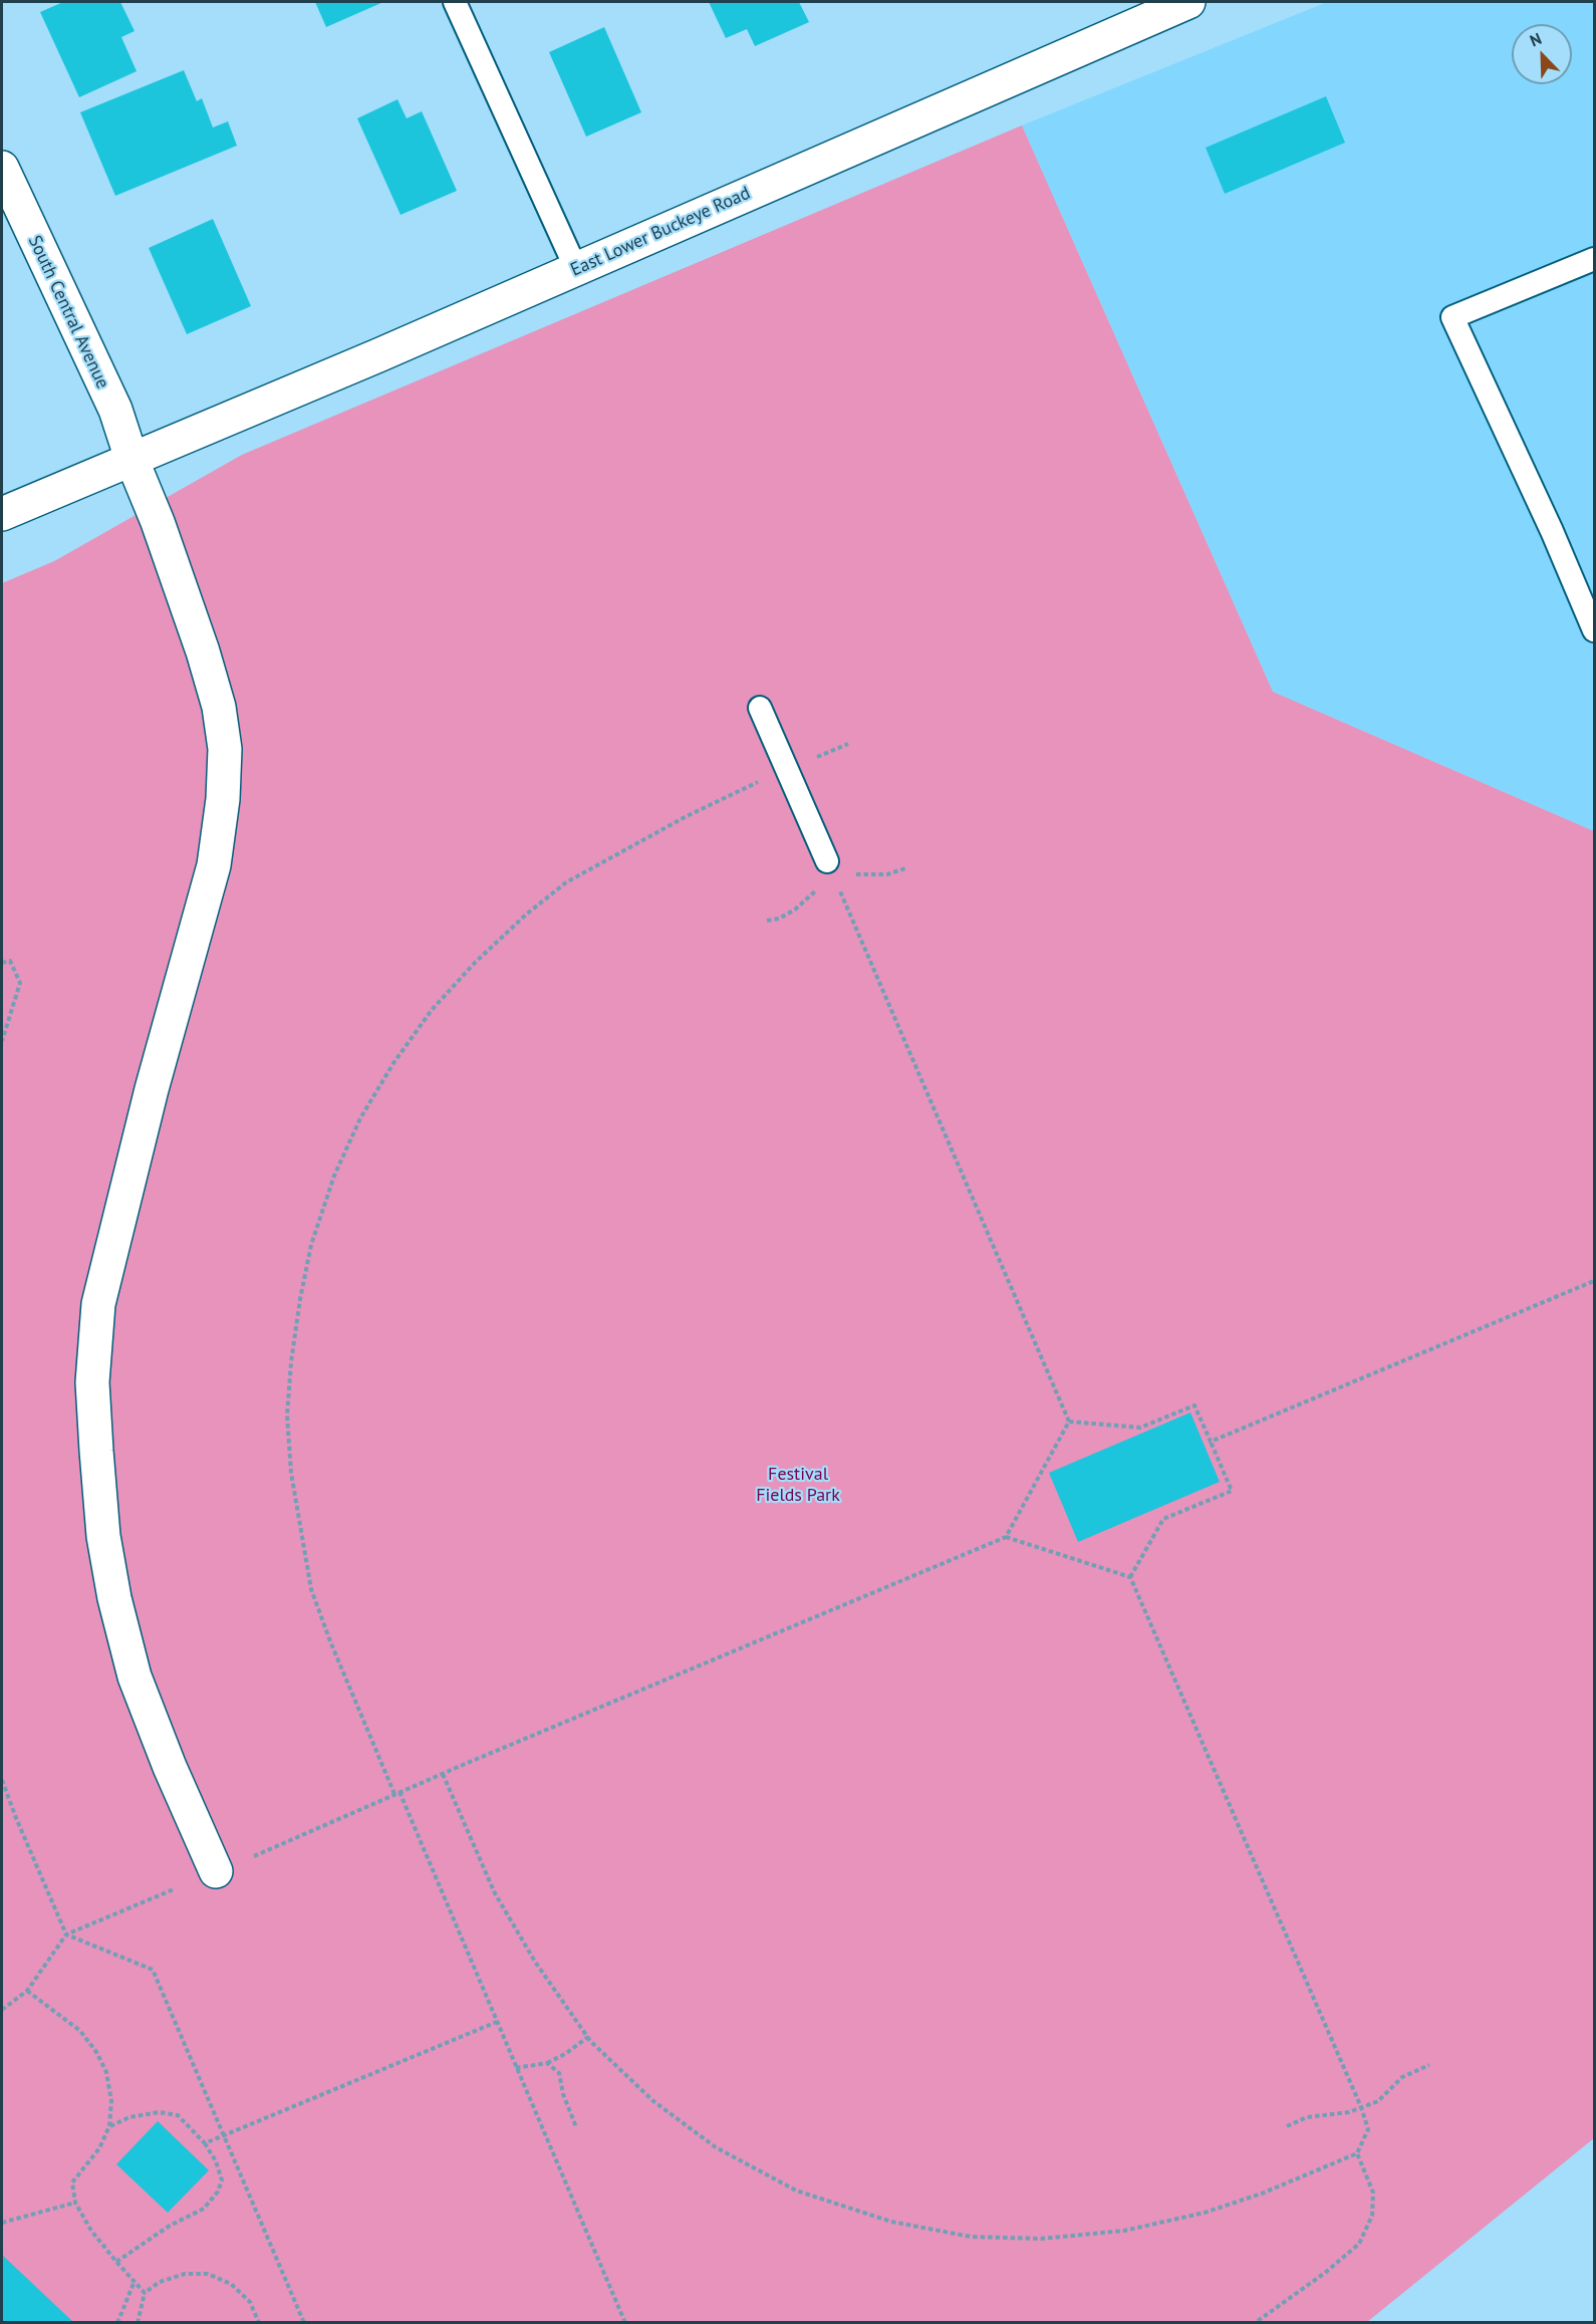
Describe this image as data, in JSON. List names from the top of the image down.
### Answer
{
  "streets": {
    "street": ["East Lower Buckeye Road", "South Central Avenue"]
  },
  "crossings": [
    ["East Lower Buckeye Road", "South Central Avenue"]
  ],
  "parks": ["Festival Fields Park"],
  "north": "top left"
}
